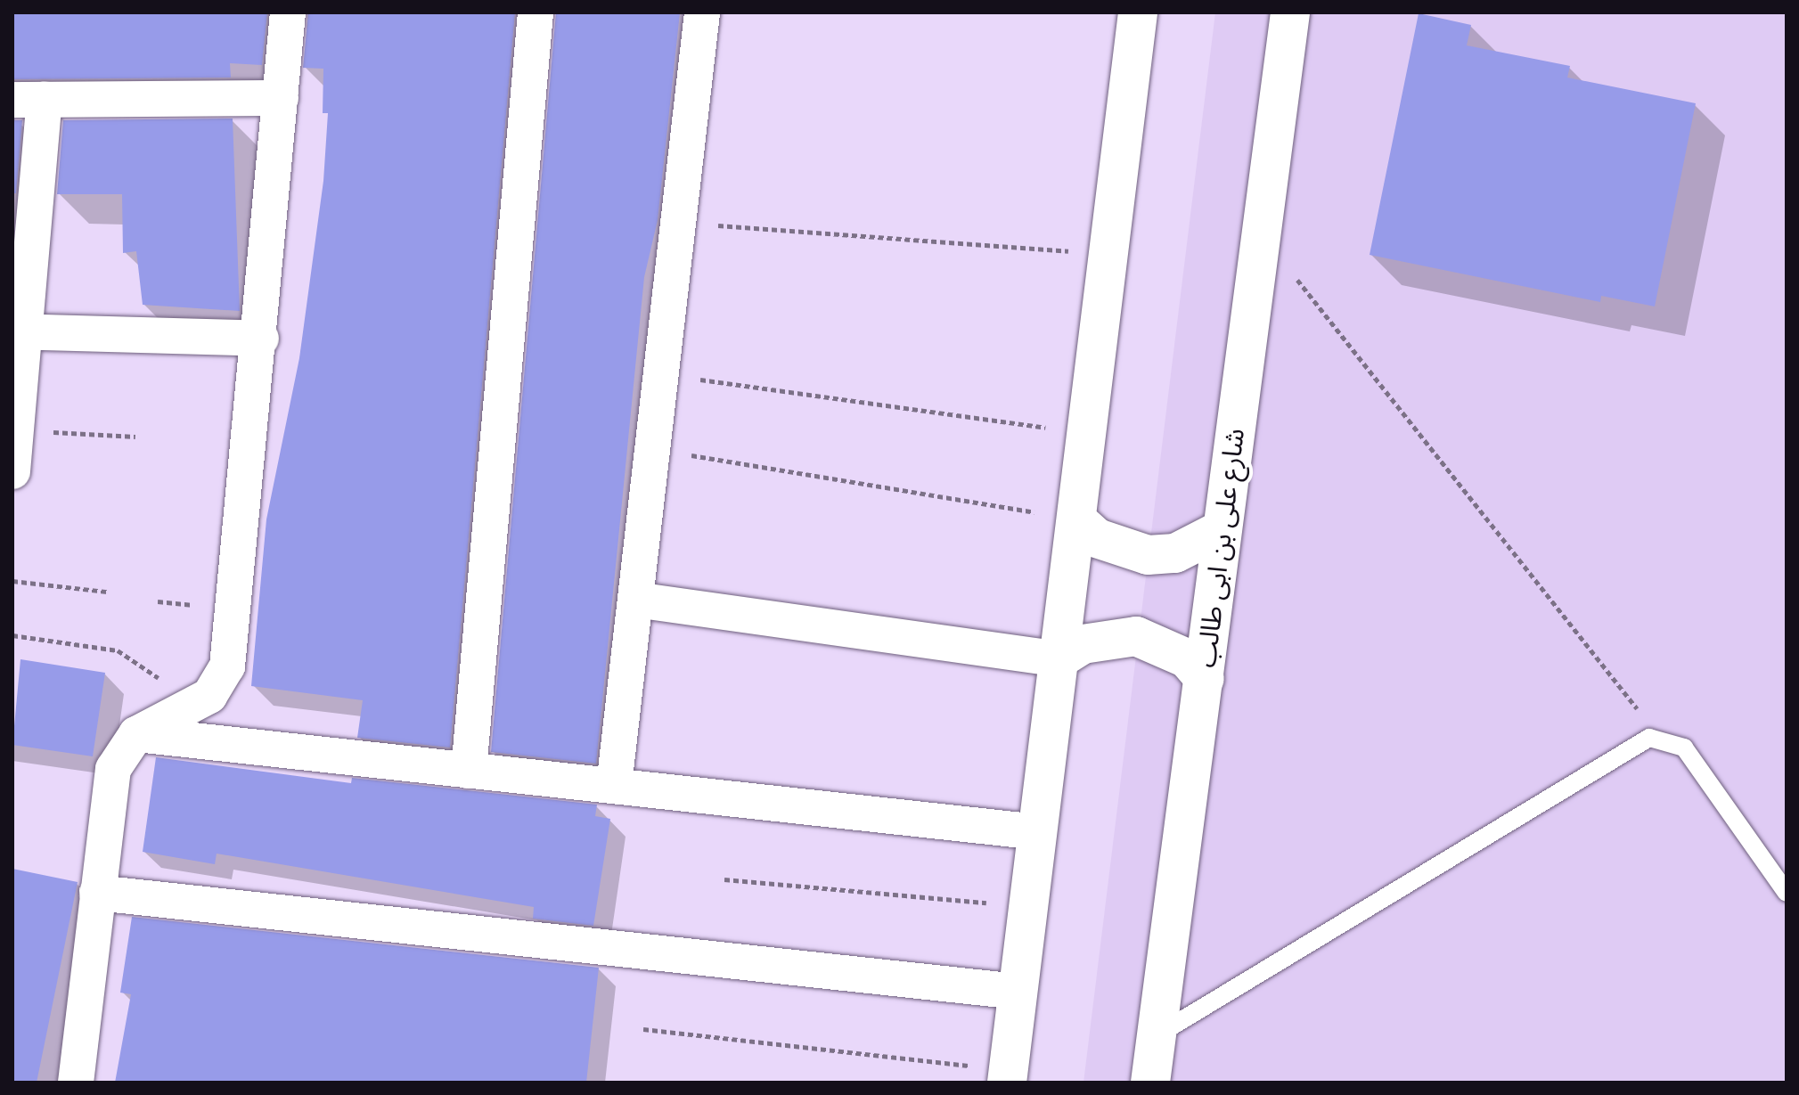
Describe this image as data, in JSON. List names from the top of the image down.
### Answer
{
  "streets": {
    "street": ["شارع على بن ابى طالب"]
  }
}
